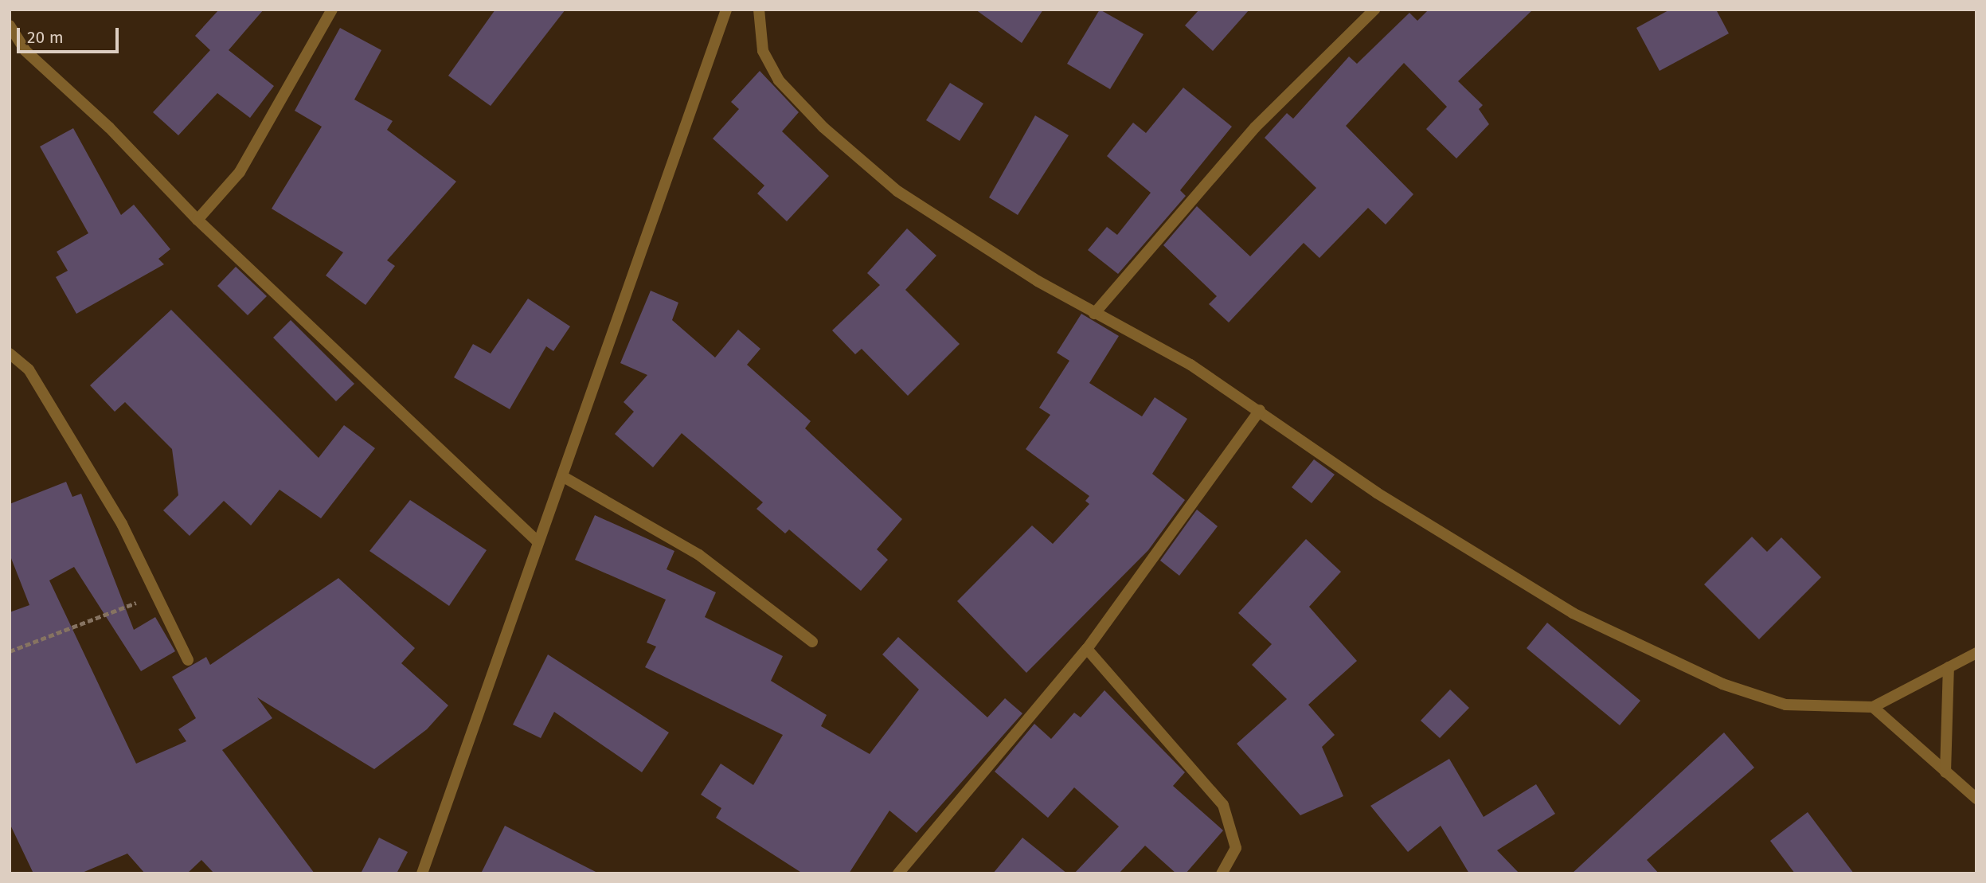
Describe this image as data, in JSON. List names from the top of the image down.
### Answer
{
  "scale_bar": "20 m"
}
